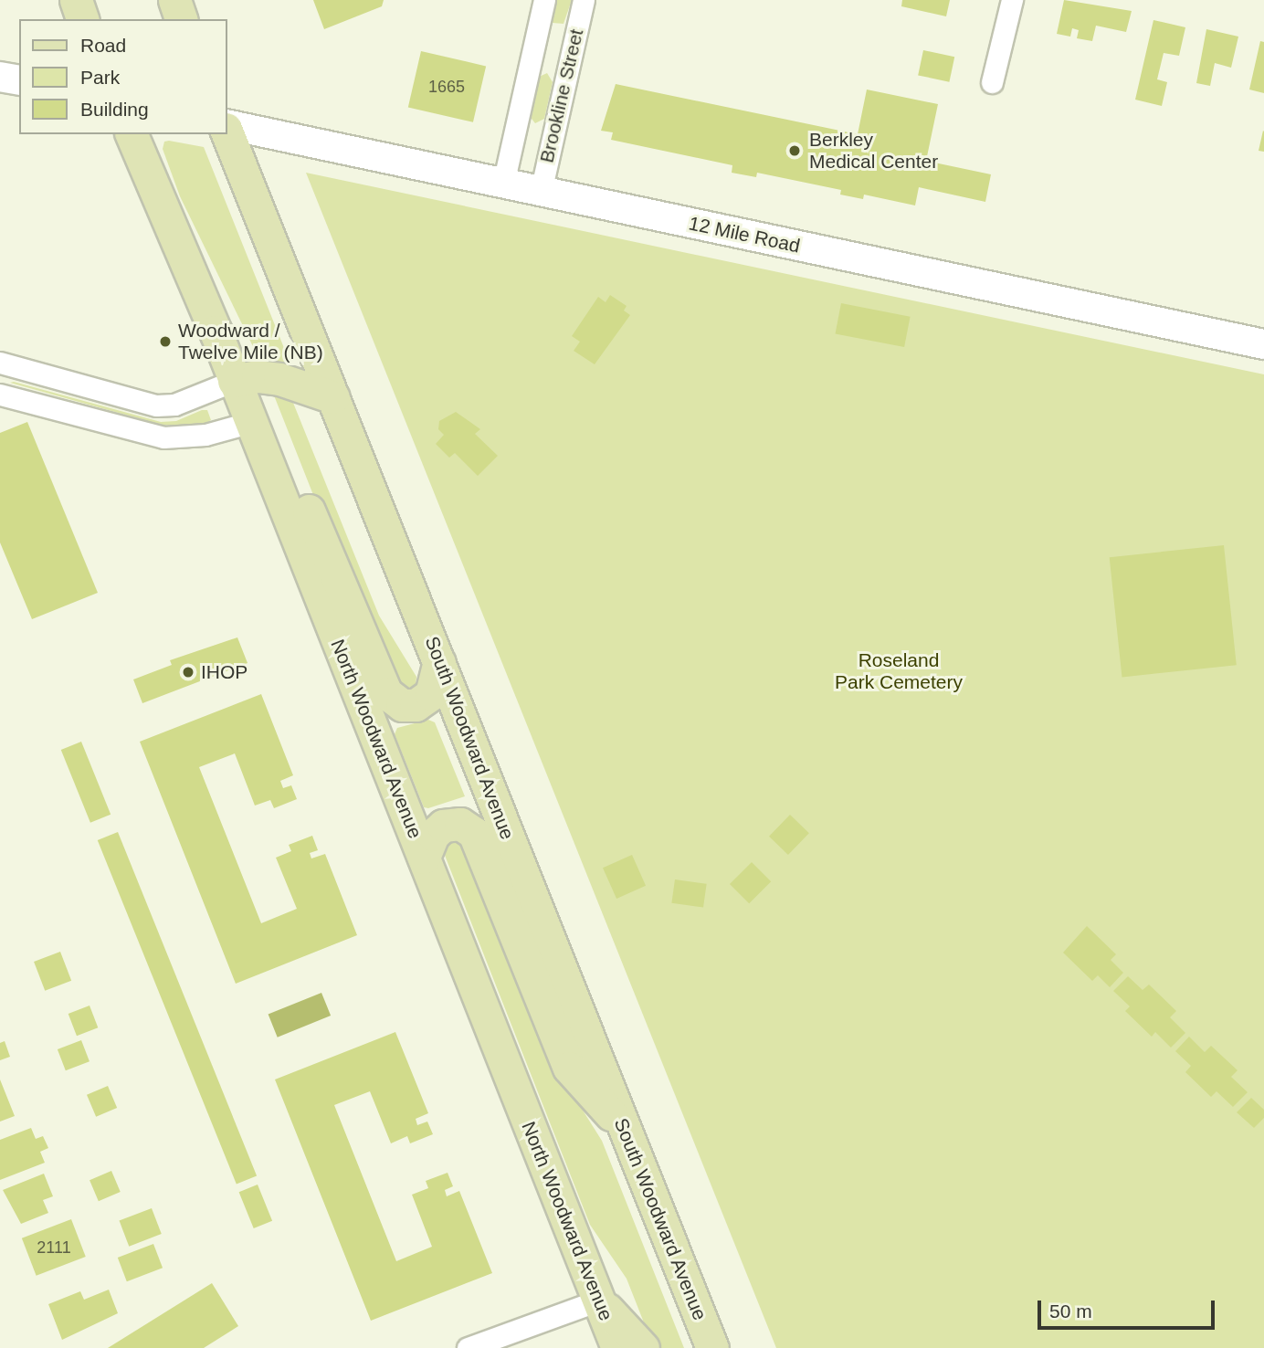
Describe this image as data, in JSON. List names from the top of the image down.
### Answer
{
  "streets": {
    "main road": ["12 Mile Road", "South Woodward Avenue", "North Woodward Avenue"],
    "street": ["Brookline Street"]
  },
  "crossings": [
    ["Brookline Street", "12 Mile Road"]
  ],
  "parks": ["Roseland Park Cemetery"],
  "places": ["Berkley Medical Center", "Woodward / Twelve Mile (NB)", "IHOP"],
  "house_numbers": ["1665", "2111"],
  "legend": ["Road", "Park", "Building"],
  "scale_bar": "50 m"
}
